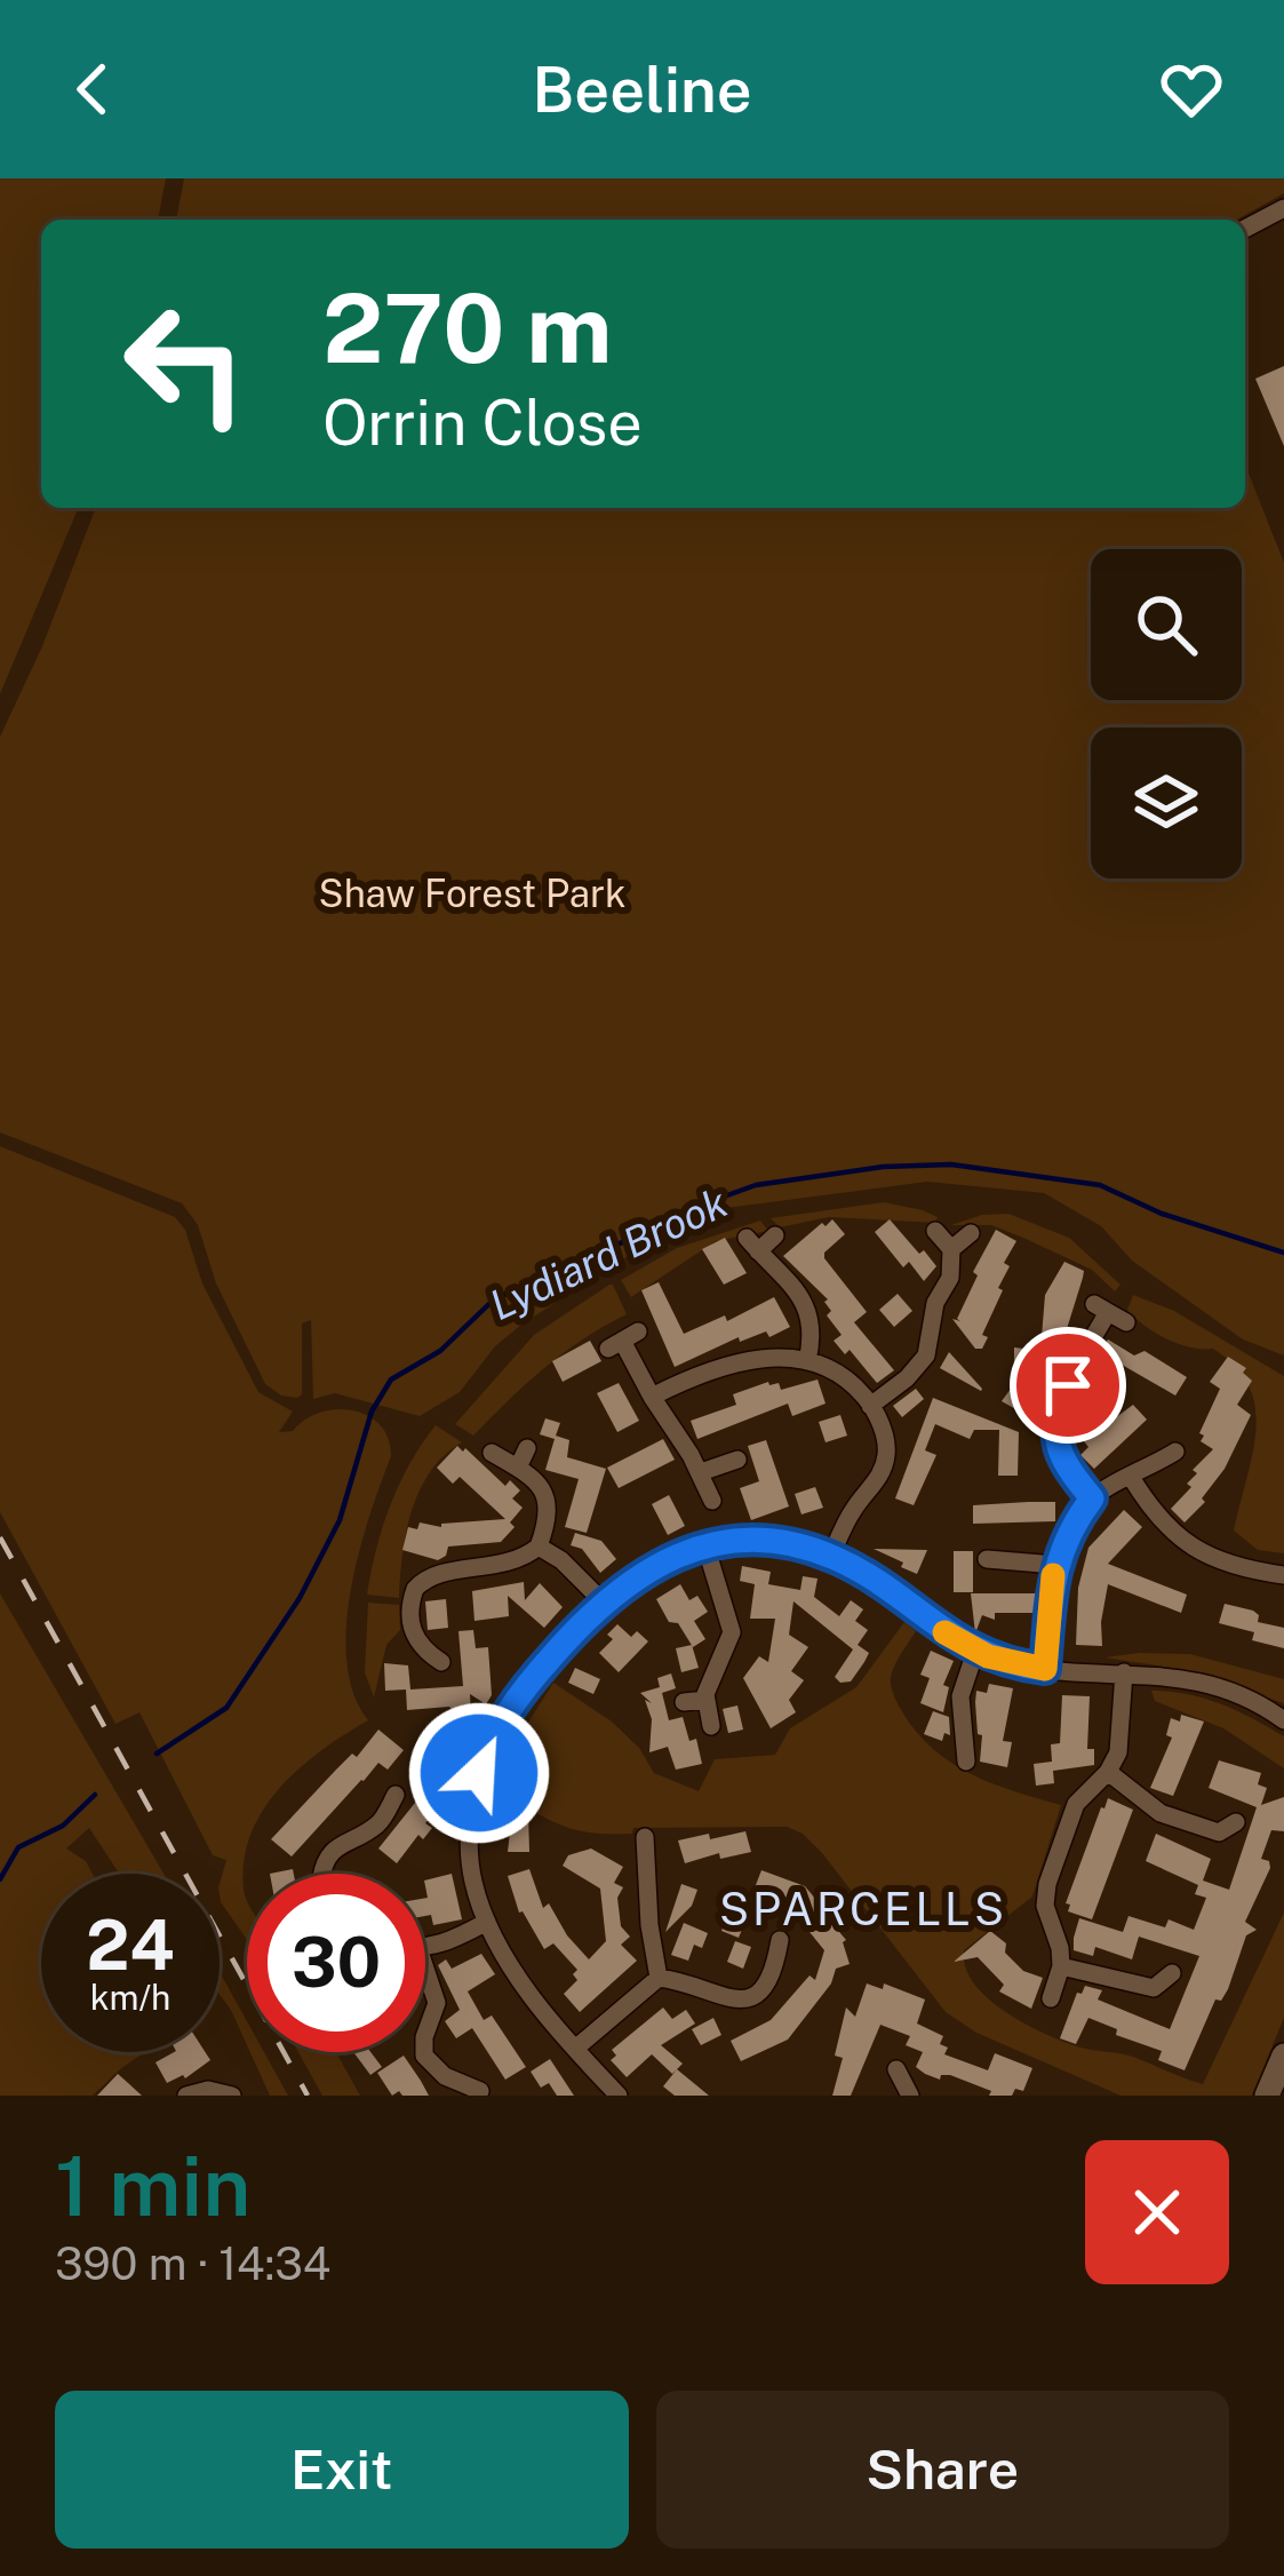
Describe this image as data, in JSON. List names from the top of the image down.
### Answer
{
  "districts": ["SPARCELLS"],
  "water": ["Lydiard Brook"],
  "parks": ["Shaw Forest Park"],
  "page": {
    "header": "Beeline",
    "turn": ["270 m", "Orrin Close"],
    "speed": "24 km/h",
    "limit": "30",
    "heading": ["1 min", "390 m · 14:34"],
    "buttons": ["Exit", "Share"]
  }
}
